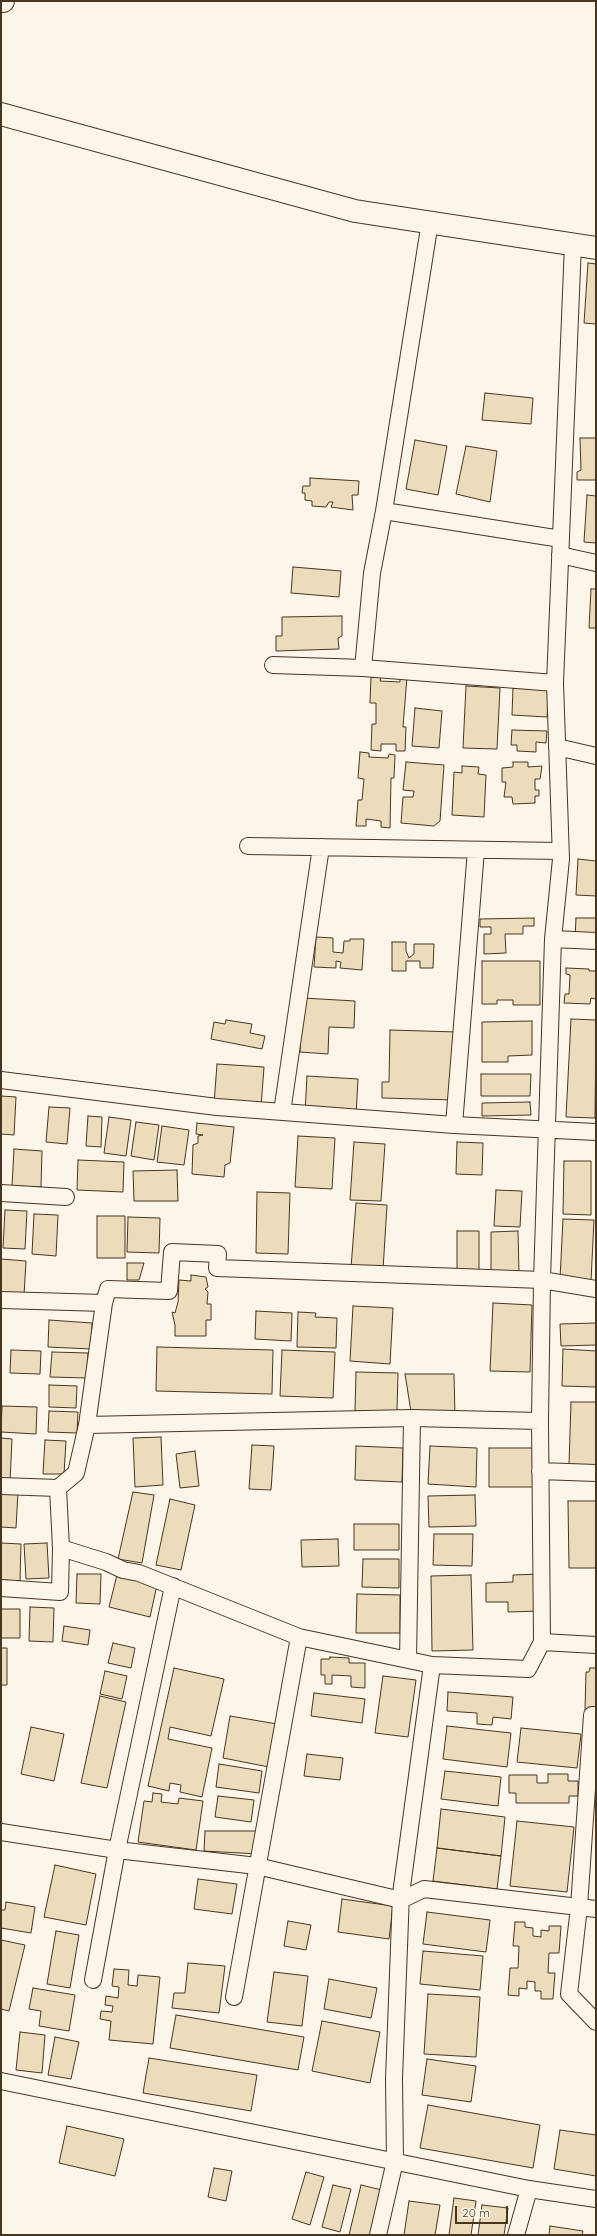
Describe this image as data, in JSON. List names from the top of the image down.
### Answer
{
  "scale_bar": "20 m"
}
